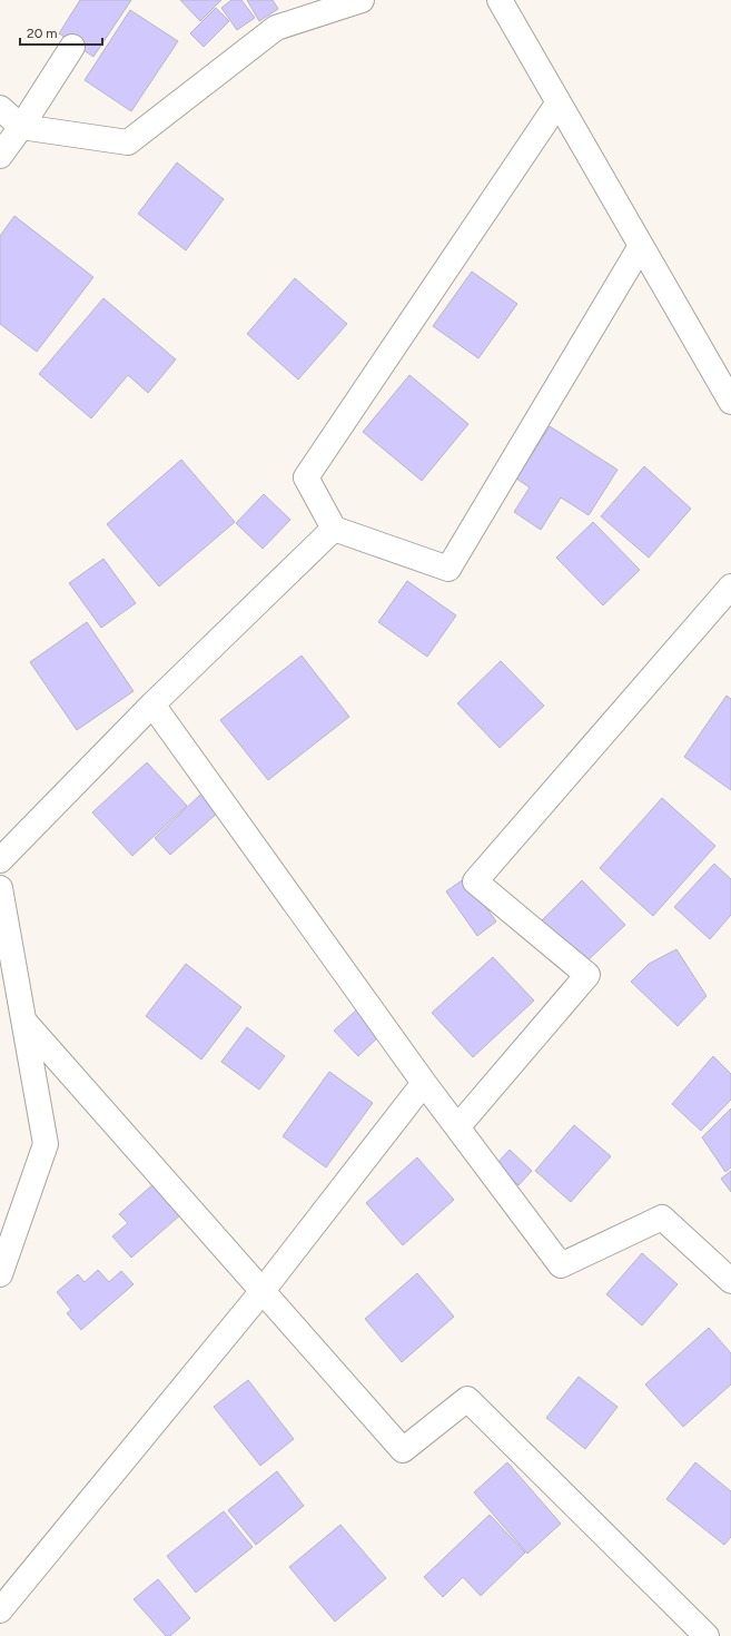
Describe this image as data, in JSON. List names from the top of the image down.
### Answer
{
  "scale_bar": "20 m"
}
